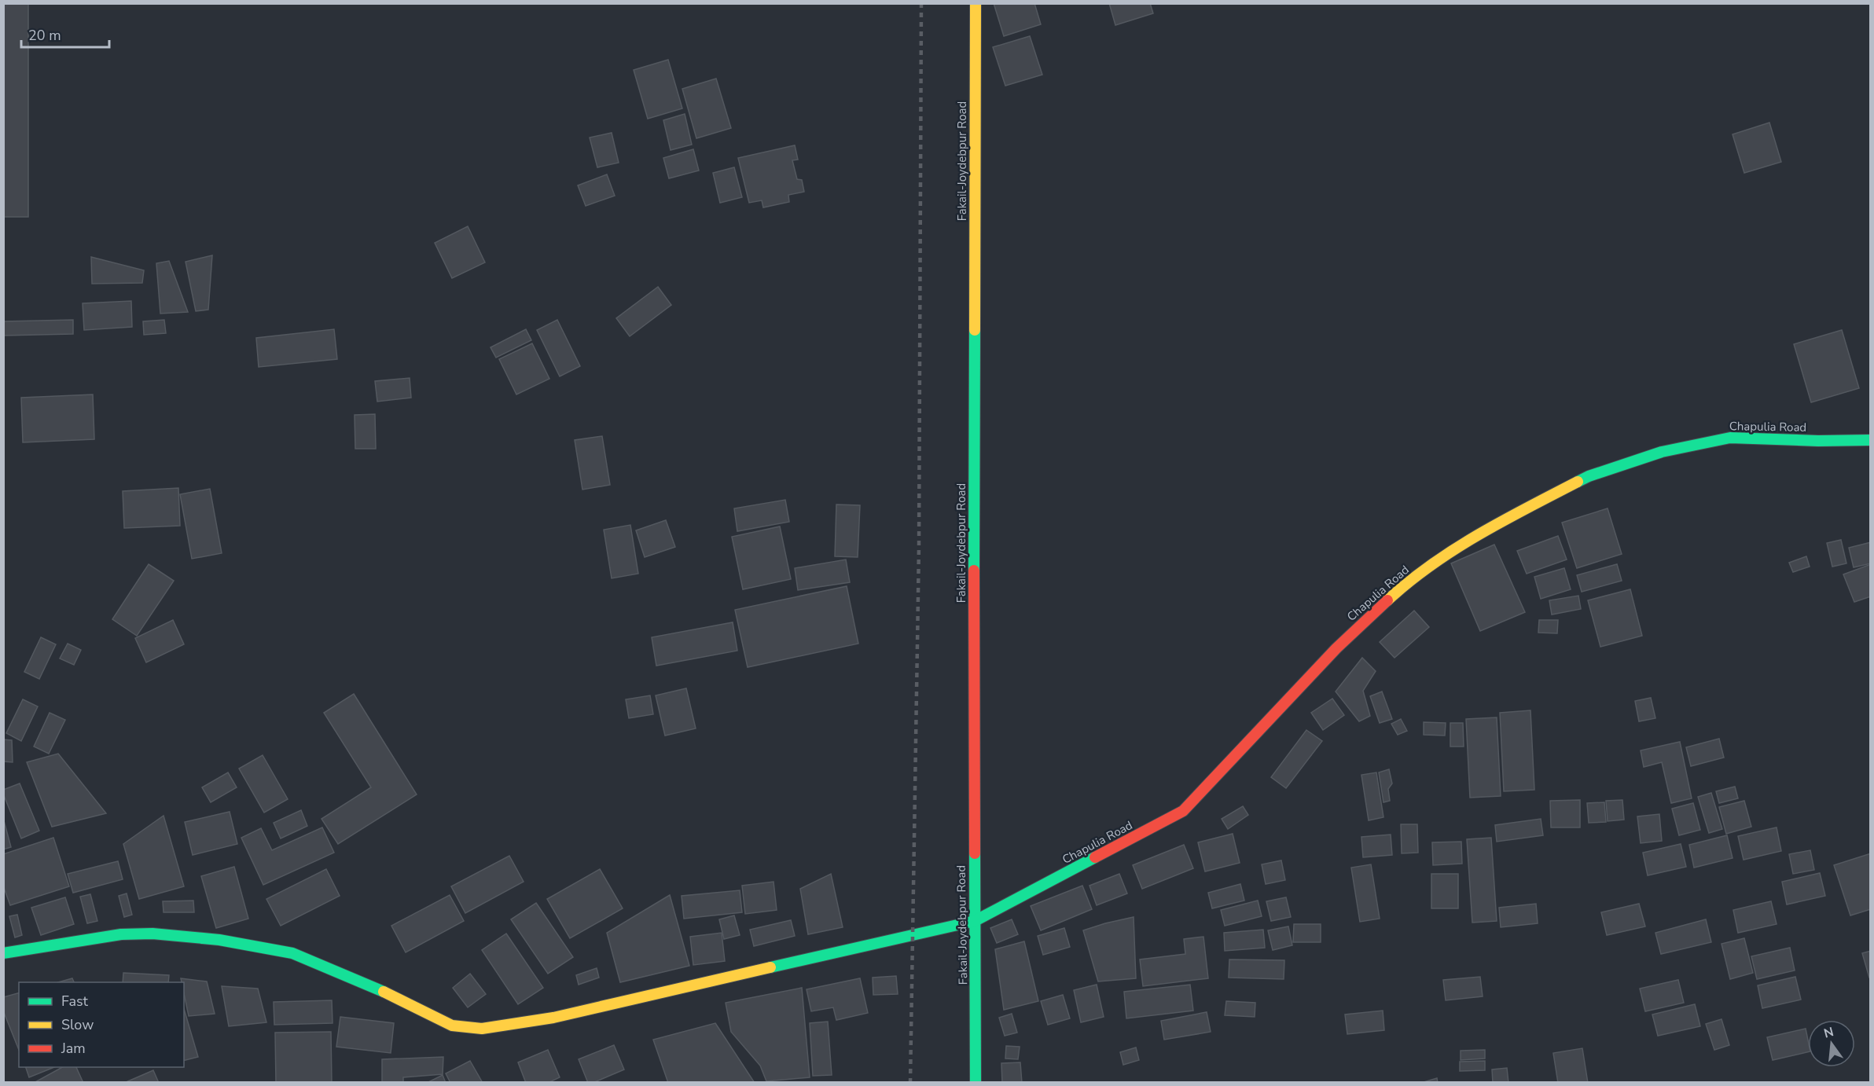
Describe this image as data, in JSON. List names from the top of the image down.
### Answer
{
  "streets": {
    "street": ["Fakail-Joydebpur Road", "Chapulia Road"]
  },
  "crossings": [
    ["Fakail-Joydebpur Road", "Chapulia Road"]
  ],
  "legend": ["Fast", "Slow", "Jam"],
  "scale_bar": "20 m",
  "north": "top"
}
